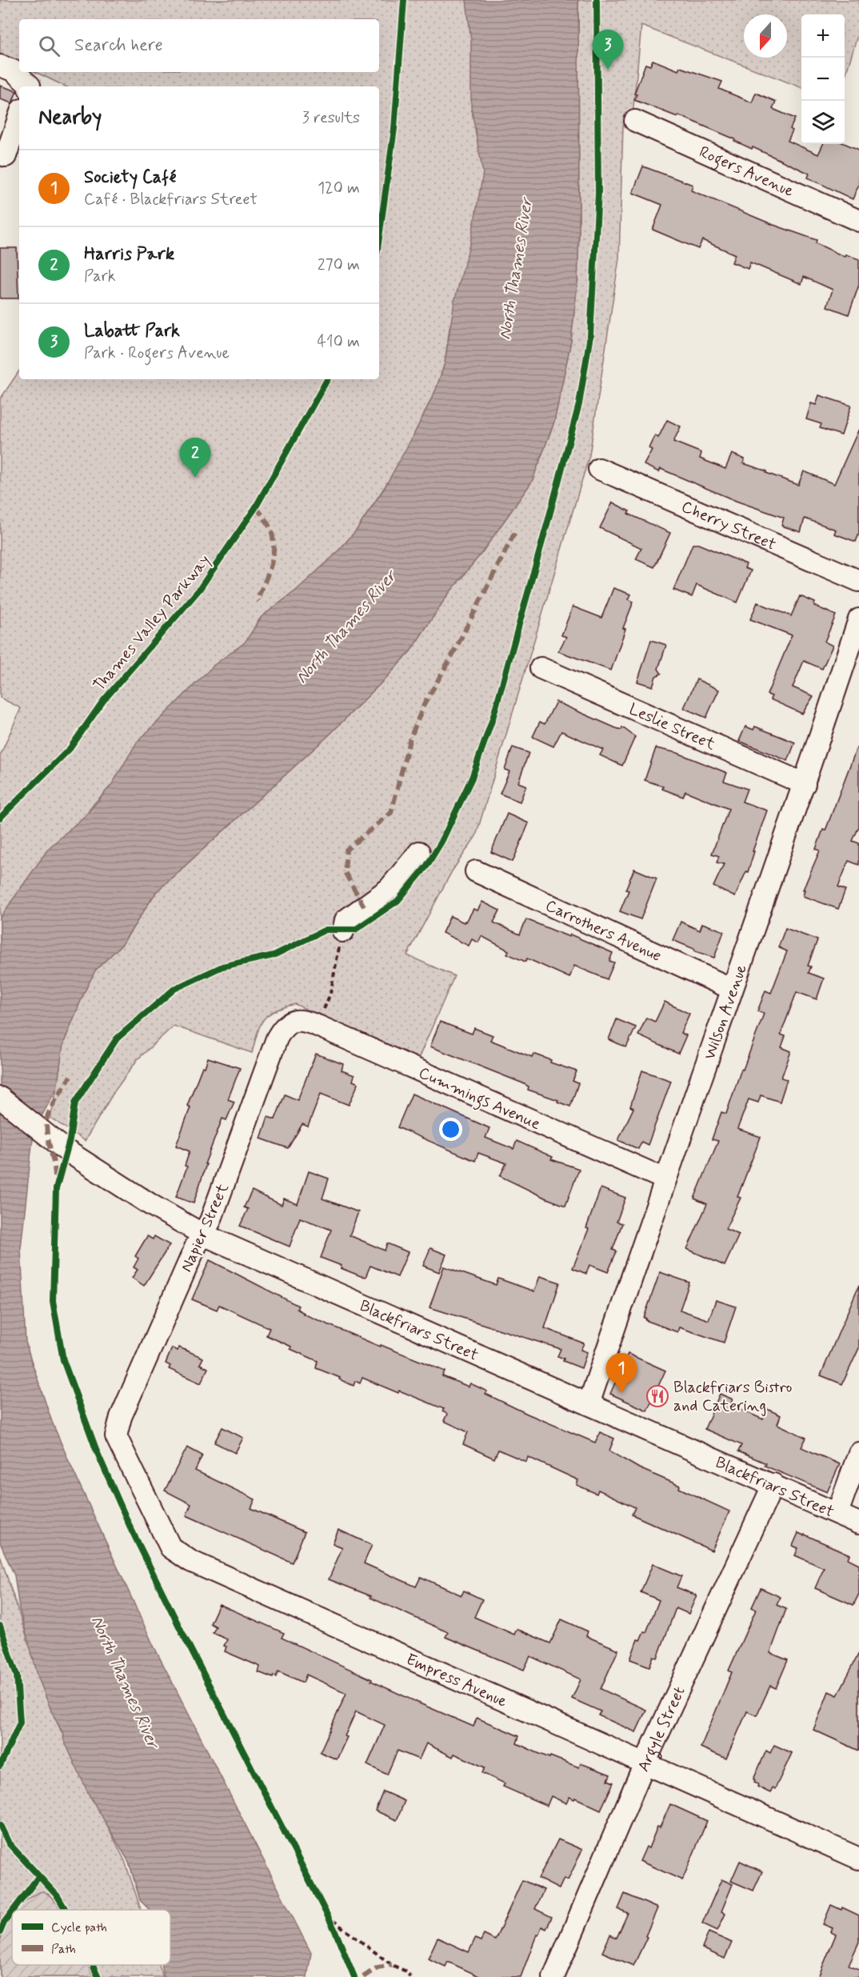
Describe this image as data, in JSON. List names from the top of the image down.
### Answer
{
  "streets": {
    "street": [
      "Rogers Avenue",
      "Cherry Street",
      "Leslie Street",
      "Carrothers Avenue",
      "Wilson Avenue",
      "Cummings Avenue",
      "Napier Street",
      "Blackfriars Street",
      "Empress Avenue",
      "Argyle Street"
    ],
    "cycle path": ["Thames Valley Parkway"]
  },
  "crossings": [
    ["Leslie Street", "Wilson Avenue"],
    ["Carrothers Avenue", "Wilson Avenue"],
    ["Wilson Avenue", "Cummings Avenue"],
    ["Wilson Avenue", "Blackfriars Street"],
    ["Cummings Avenue", "Napier Street"],
    ["Napier Street", "Blackfriars Street"],
    ["Napier Street", "Empress Avenue"],
    ["Blackfriars Street", "Argyle Street"],
    ["Empress Avenue", "Argyle Street"]
  ],
  "water": ["North Thames River"],
  "places": {
    "restaurant": ["Blackfriars Bistro and Catering"]
  },
  "legend": ["Cycle path", "Path"],
  "north": "bottom",
  "page": {
    "map_buttons": ["+", "−"],
    "search": "Search here",
    "pins": ["3", "2", "1"],
    "heading": ["Nearby", "3 results"],
    "list": [
      {
        "mark": "1",
        "name": "Society Café",
        "note": "Café · Blackfriars Street",
        "value": "120 m"
      },
      {
        "mark": "2",
        "name": "Harris Park",
        "note": "Park",
        "value": "270 m"
      },
      {
        "mark": "3",
        "name": "Labatt Park",
        "note": "Park · Rogers Avenue",
        "value": "410 m"
      }
    ]
  }
}
